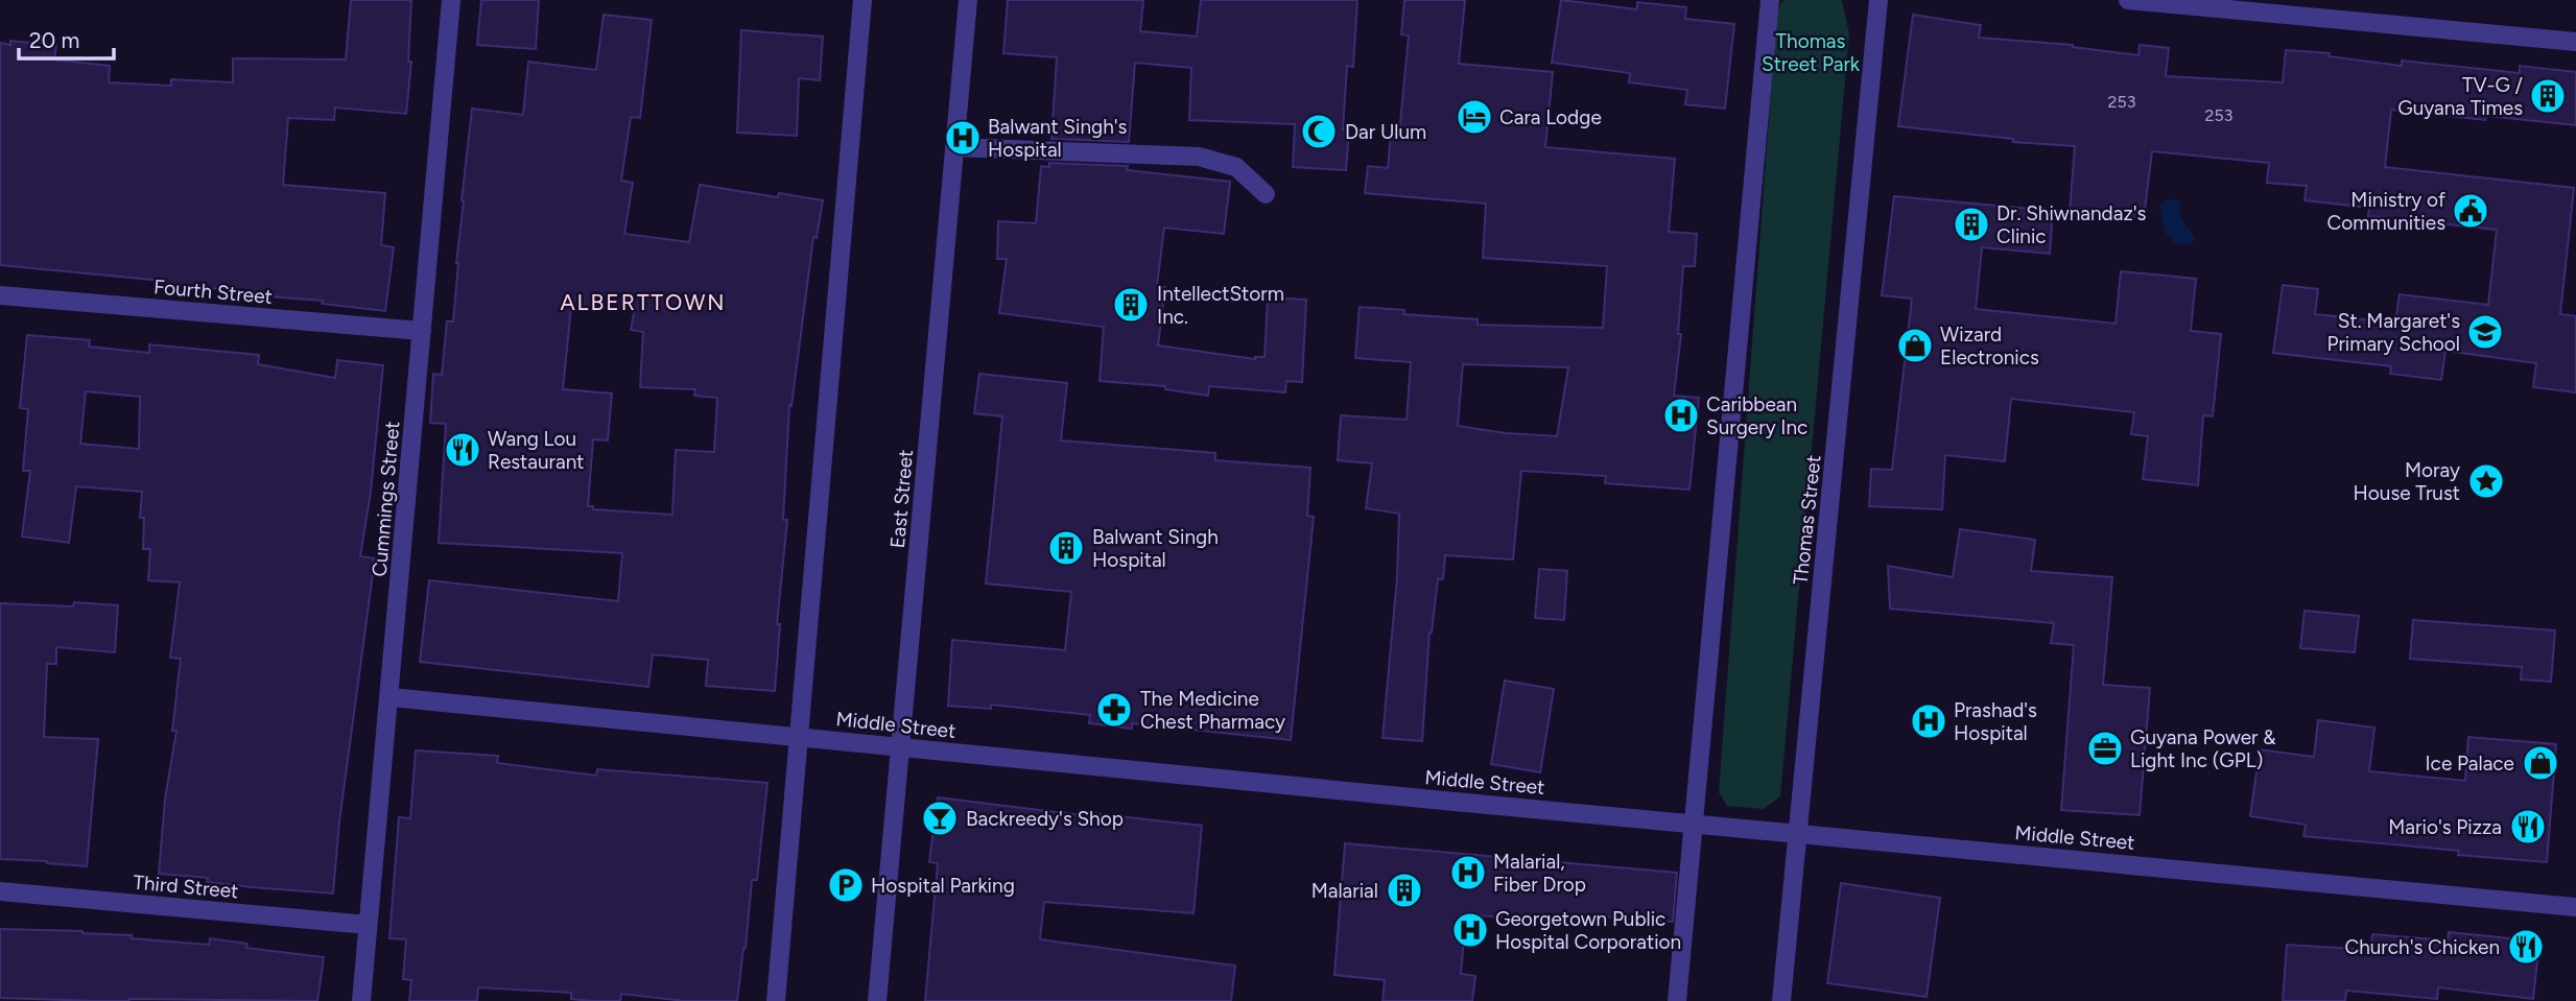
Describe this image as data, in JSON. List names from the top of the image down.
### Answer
{
  "streets": {
    "street": [
      "Fourth Street",
      "Cummings Street",
      "East Street",
      "Thomas Street",
      "Middle Street",
      "Third Street"
    ]
  },
  "crossings": [
    ["Fourth Street", "Cummings Street"],
    ["Cummings Street", "Middle Street"],
    ["Cummings Street", "Third Street"],
    ["East Street", "Middle Street"],
    ["Thomas Street", "Middle Street"]
  ],
  "districts": ["ALBERTTOWN"],
  "parks": ["Thomas Street Park"],
  "places": {
    "building": [
      "TV-G / Guyana Times",
      "Dr. Shiwnandaz's Clinic",
      "IntellectStorm Inc.",
      "Balwant Singh Hospital",
      "Malarial"
    ],
    "hotel": ["Cara Lodge"],
    "mosque": ["Dar Ulum"],
    "hospital": [
      "Balwant Singh's Hospital",
      "Caribbean Surgery Inc",
      "Prashad's Hospital",
      "Malarial, Fiber Drop",
      "Georgetown Public Hospital Corporation"
    ],
    "public building": ["Ministry of Communities"],
    "school or university": ["St. Margaret's Primary School"],
    "shop": ["Wizard Electronics", "Ice Palace"],
    "restaurant": ["Wang Lou Restaurant", "Mario's Pizza", "Church's Chicken"],
    "place": ["Moray House Trust"],
    "pharmacy": ["The Medicine Chest Pharmacy"],
    "office": ["Guyana Power & Light Inc (GPL)"],
    "bar": ["Backreedy's Shop"],
    "parking": ["Hospital Parking"]
  },
  "house_numbers": ["253", "253"],
  "scale_bar": "20 m"
}
